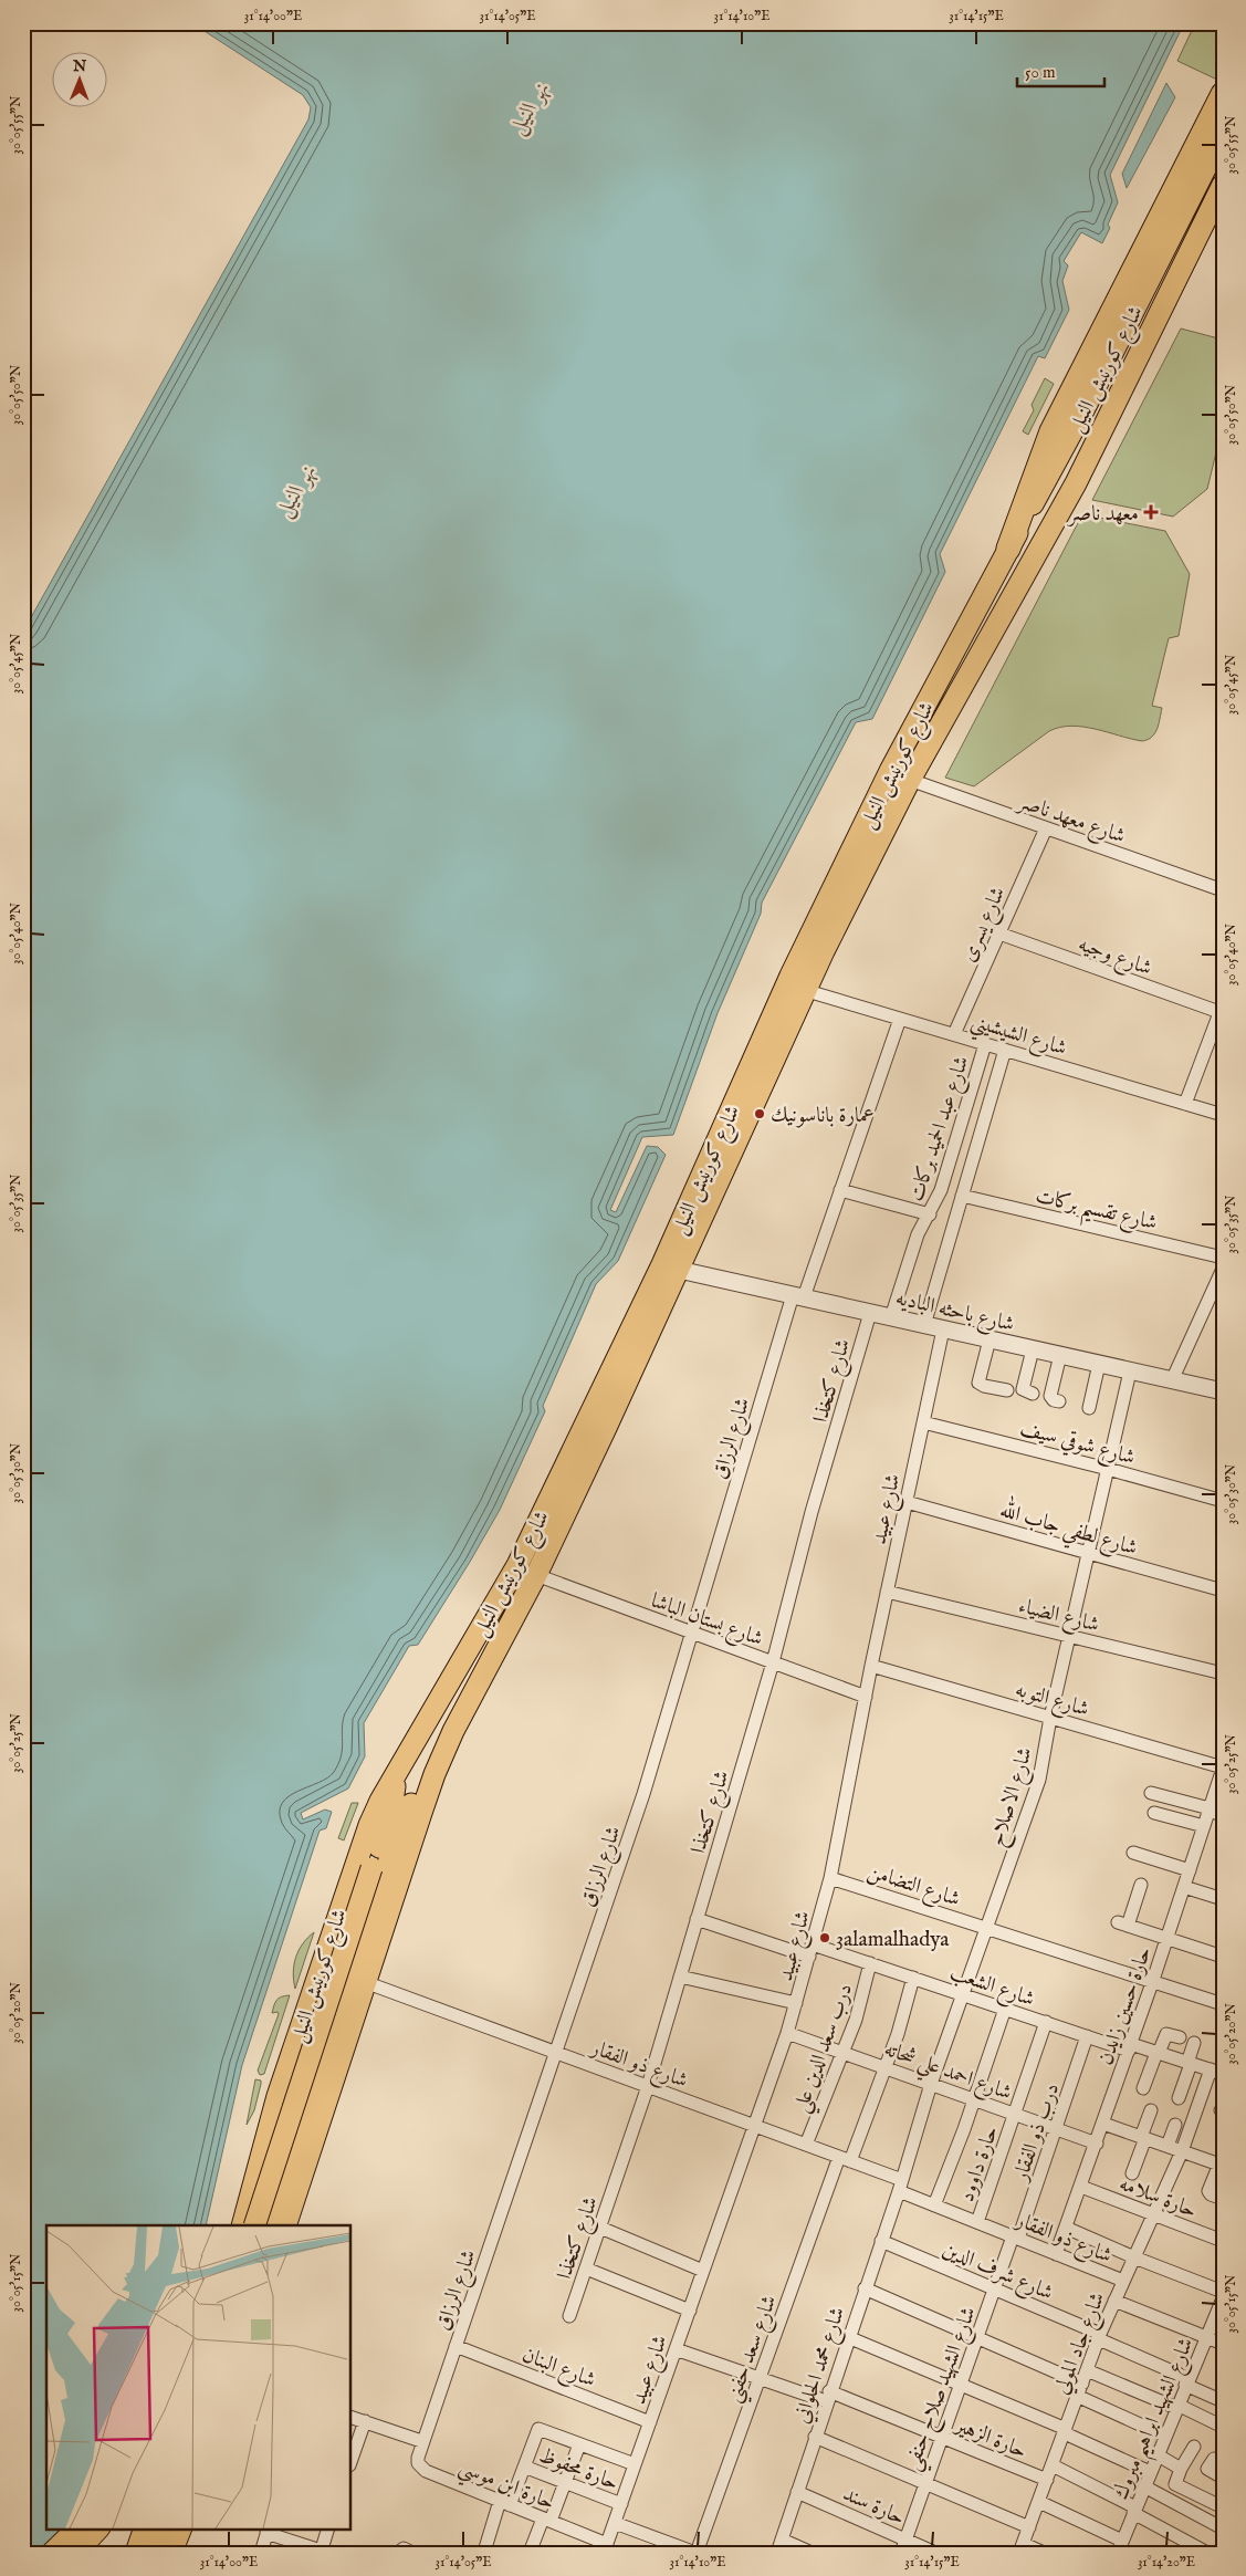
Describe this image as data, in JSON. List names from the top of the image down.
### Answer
{
  "streets": {
    "highway": ["شارع كورنيش النيل"],
    "street": [
      "شارع معهد ناصر",
      "شارع يسرى",
      "شارع وجيه",
      "شارع الشيشيني",
      "شارع عبد الحميد بركات",
      "شارع تقسيم بركات",
      "شارع باحثه الباديه",
      "شارع كتخذا",
      "شارع الرزاق",
      "شارع شوقي سيف",
      "شارع عبيد",
      "شارع لطفي جاب الله",
      "شارع الضياء",
      "شارع بستان الباشا",
      "شارع التوبه",
      "شارع الاصلاح",
      "شارع التضامن",
      "شارع الشعب",
      "حارة حسين زايدن",
      "درب سعد الدين علي",
      "شارع ذو الفقار",
      "شارع احمد علي شحاته",
      "درب ذو الفقار",
      "حارة داوود",
      "حارة سلامه",
      "شارع شرف الدين",
      "شارع جاد المولي",
      "شارع سعد حفني",
      "شارع محمد الحلواني",
      "شارع البنان",
      "شارع الشهيد صلاح حنفي",
      "شارع الشهيد ابراهيم مبروك",
      "حارة الزهير",
      "حارة محفوظ",
      "حارة ابن موسي",
      "حارة سند"
    ]
  },
  "crossings": [
    ["شارع كورنيش النيل", "شارع معهد ناصر"],
    ["شارع كورنيش النيل", "شارع الشيشيني"],
    ["شارع كورنيش النيل", "شارع باحثه الباديه"],
    ["شارع كورنيش النيل", "شارع بستان الباشا"],
    ["شارع كورنيش النيل", "شارع ذو الفقار"],
    ["شارع معهد ناصر", "شارع يسرى"],
    ["شارع يسرى", "شارع وجيه"],
    ["شارع يسرى", "شارع الشيشيني"],
    ["شارع الشيشيني", "شارع عبد الحميد بركات"],
    ["شارع الشيشيني", "شارع الرزاق"],
    ["شارع عبد الحميد بركات", "شارع تقسيم بركات"],
    ["شارع عبد الحميد بركات", "شارع باحثه الباديه"],
    ["شارع باحثه الباديه", "شارع كتخذا"],
    ["شارع باحثه الباديه", "شارع الرزاق"],
    ["شارع باحثه الباديه", "شارع عبيد"],
    ["شارع باحثه الباديه", "شارع الاصلاح"],
    ["شارع كتخذا", "شارع بستان الباشا"],
    ["شارع كتخذا", "شارع الشعب"],
    ["شارع كتخذا", "شارع ذو الفقار"],
    ["شارع الرزاق", "شارع بستان الباشا"],
    ["شارع الرزاق", "شارع ذو الفقار"],
    ["شارع الرزاق", "شارع البنان"],
    ["شارع الرزاق", "حارة ابن موسي"],
    ["شارع شوقي سيف", "شارع عبيد"],
    ["شارع شوقي سيف", "شارع الاصلاح"],
    ["شارع عبيد", "شارع لطفي جاب الله"],
    ["شارع عبيد", "شارع الضياء"],
    ["شارع عبيد", "شارع بستان الباشا"],
    ["شارع عبيد", "شارع التوبه"],
    ["شارع عبيد", "شارع التضامن"],
    ["شارع عبيد", "شارع الشعب"],
    ["شارع عبيد", "شارع ذو الفقار"],
    ["شارع عبيد", "شارع احمد علي شحاته"],
    ["شارع عبيد", "شارع البنان"],
    ["شارع عبيد", "حارة الزهير"],
    ["شارع عبيد", "حارة محفوظ"],
    ["شارع عبيد", "حارة ابن موسي"],
    ["شارع لطفي جاب الله", "شارع الاصلاح"],
    ["شارع الضياء", "شارع الاصلاح"],
    ["شارع التوبه", "شارع الاصلاح"],
    ["شارع التوبه", "حارة حسين زايدن"],
    ["شارع الاصلاح", "شارع التضامن"],
    ["شارع الاصلاح", "شارع الشعب"],
    ["شارع الاصلاح", "شارع ذو الفقار"],
    ["شارع الاصلاح", "شارع احمد علي شحاته"],
    ["شارع الاصلاح", "شارع محمد الحلواني"],
    ["شارع التضامن", "حارة حسين زايدن"],
    ["شارع الشعب", "حارة حسين زايدن"],
    ["شارع الشعب", "درب سعد الدين علي"],
    ["شارع الشعب", "درب ذو الفقار"],
    ["شارع الشعب", "حارة داوود"],
    ["شارع الشعب", "شارع جاد المولي"],
    ["شارع الشعب", "شارع سعد حفني"],
    ["حارة حسين زايدن", "شارع ذو الفقار"],
    ["حارة حسين زايدن", "شارع احمد علي شحاته"],
    ["حارة حسين زايدن", "حارة سلامه"],
    ["درب سعد الدين علي", "شارع ذو الفقار"],
    ["درب سعد الدين علي", "شارع احمد علي شحاته"],
    ["شارع ذو الفقار", "درب ذو الفقار"],
    ["شارع ذو الفقار", "حارة داوود"],
    ["شارع ذو الفقار", "شارع جاد المولي"],
    ["شارع ذو الفقار", "شارع سعد حفني"],
    ["شارع ذو الفقار", "شارع محمد الحلواني"],
    ["شارع ذو الفقار", "شارع الشهيد صلاح حنفي"],
    ["شارع احمد علي شحاته", "درب ذو الفقار"],
    ["شارع احمد علي شحاته", "حارة داوود"],
    ["شارع احمد علي شحاته", "شارع سعد حفني"],
    ["درب ذو الفقار", "شارع الشهيد صلاح حنفي"],
    ["حارة سلامه", "شارع جاد المولي"],
    ["شارع شرف الدين", "شارع جاد المولي"],
    ["شارع شرف الدين", "شارع محمد الحلواني"],
    ["شارع شرف الدين", "شارع الشهيد صلاح حنفي"],
    ["شارع شرف الدين", "شارع الشهيد ابراهيم مبروك"],
    ["شارع جاد المولي", "حارة الزهير"],
    ["شارع سعد حفني", "حارة الزهير"],
    ["شارع محمد الحلواني", "حارة الزهير"],
    ["شارع محمد الحلواني", "حارة سند"],
    ["شارع الشهيد صلاح حنفي", "حارة الزهير"],
    ["شارع الشهيد صلاح حنفي", "حارة سند"]
  ],
  "water": ["نهر النيل"],
  "places": {
    "health": ["معهد ناصر"],
    "other": ["عمارة باناسونيك", "3alamalhadya"]
  },
  "scale_bar": "50 m",
  "north": "top",
  "coordinates": [
    "31°14'00\"E",
    "31°14'05\"E",
    "31°14'10\"E",
    "31°14'15\"E",
    "30°05'55\"N",
    "30°05'50\"N",
    "30°05'45\"N",
    "30°05'40\"N",
    "30°05'35\"N",
    "30°05'30\"N",
    "30°05'25\"N",
    "30°05'20\"N",
    "30°05'15\"N",
    "31°14'20\"E"
  ]
}
